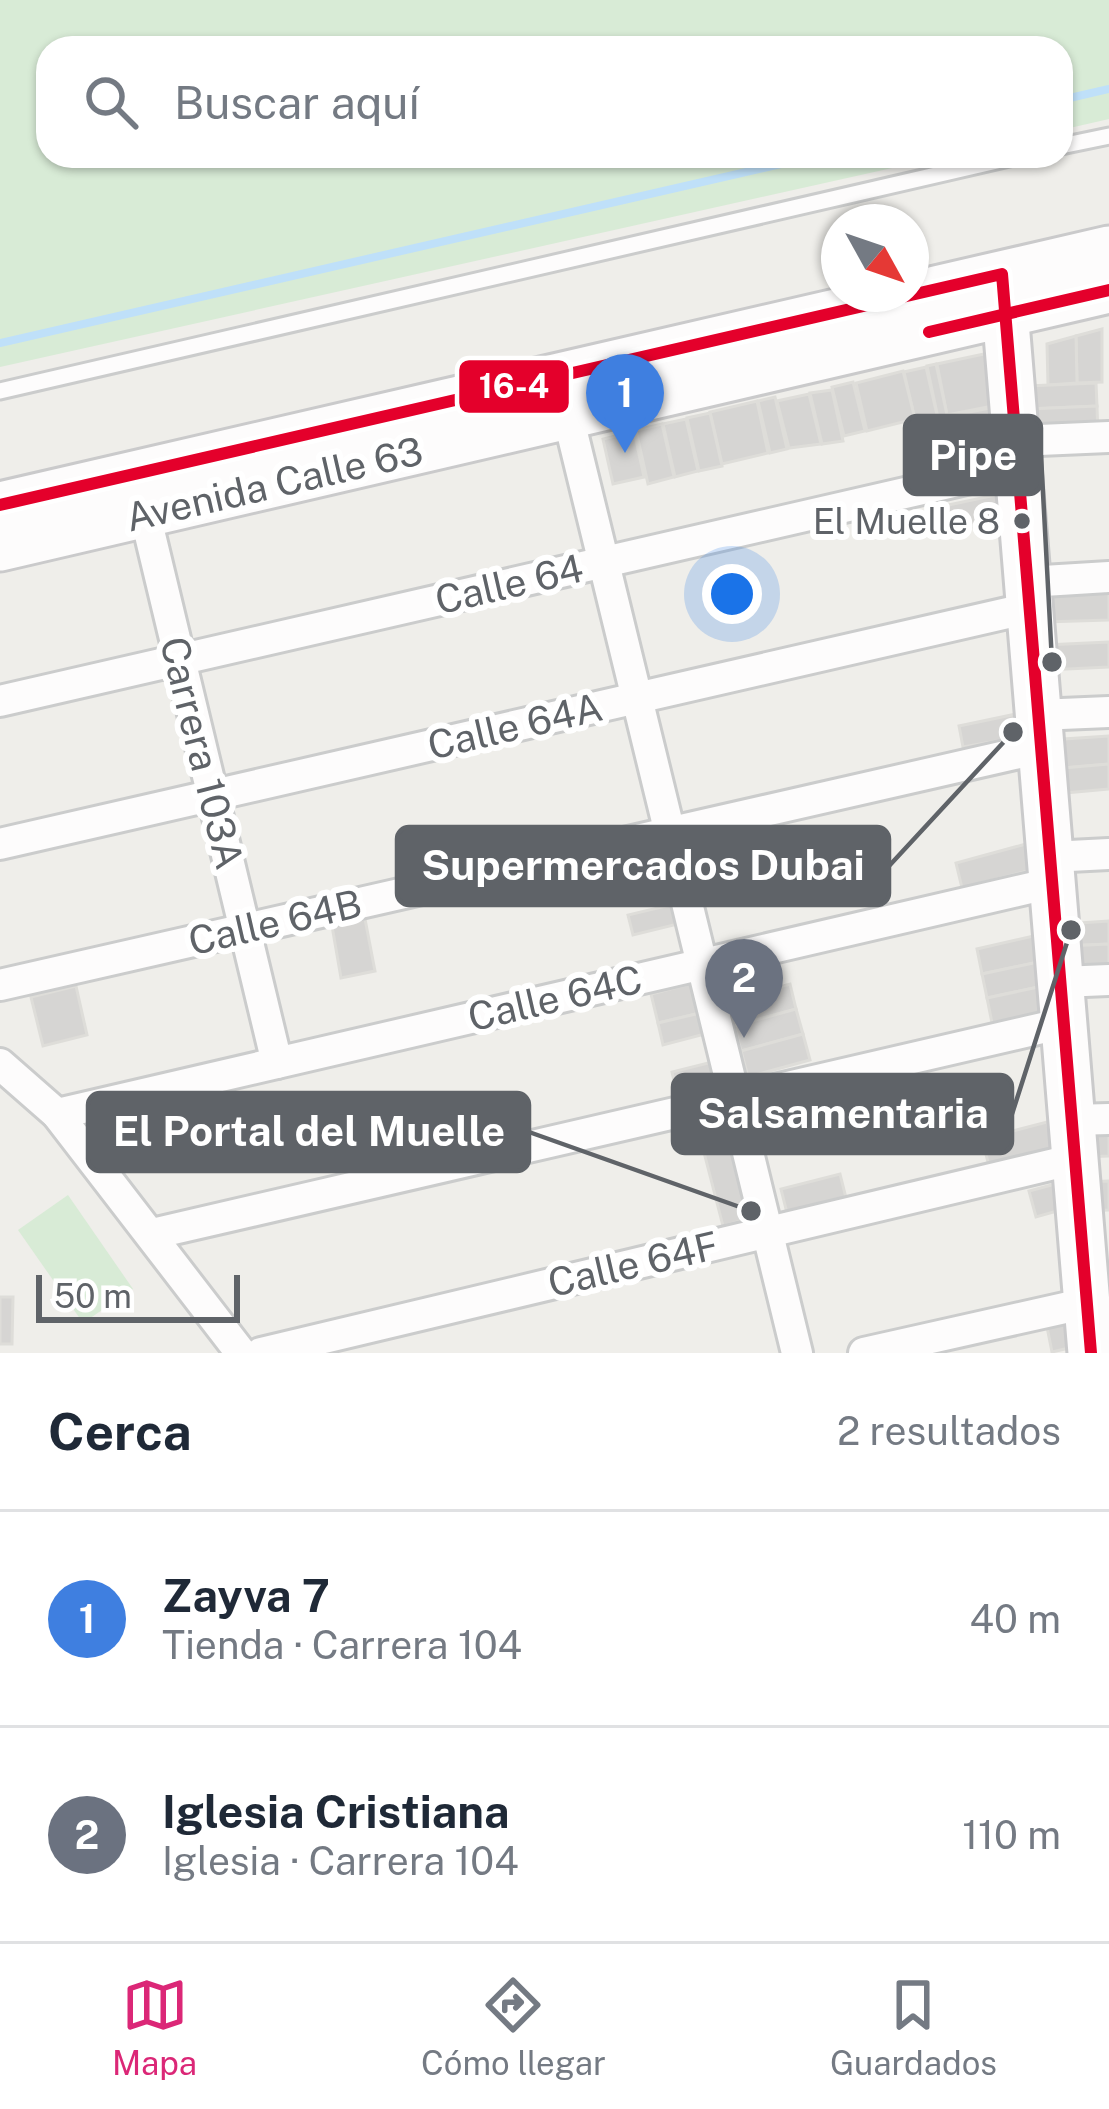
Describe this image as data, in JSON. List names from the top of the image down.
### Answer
{
  "streets": {
    "main road": ["Avenida Calle 63"],
    "street": [
      "Calle 64",
      "Calle 64A",
      "Carrera 103A",
      "Calle 64B",
      "Calle 64C",
      "Calle 64F"
    ]
  },
  "crossings": [
    ["Avenida Calle 63", "Carrera 103A"],
    ["Calle 64", "Carrera 103A"],
    ["Calle 64A", "Carrera 103A"],
    ["Carrera 103A", "Calle 64B"],
    ["Carrera 103A", "Calle 64C"]
  ],
  "places": [
    "El Muelle 8",
    "Pipe",
    "Supermercados Dubai",
    "Salsamentaria",
    "El Portal del Muelle"
  ],
  "lines": ["transit line 16-4"],
  "scale_bar": "50 m",
  "north": "bottom right",
  "page": {
    "search": "Buscar aquí",
    "pins": ["1", "2"],
    "scale": "50 m",
    "heading": ["Cerca", "2 resultados"],
    "list": [
      {
        "mark": "1",
        "name": "Zayva 7",
        "note": "Tienda · Carrera 104",
        "value": "40 m"
      },
      {
        "mark": "2",
        "name": "Iglesia Cristiana",
        "note": "Iglesia · Carrera 104",
        "value": "110 m"
      }
    ],
    "nav": ["Mapa", "Cómo llegar", "Guardados"]
  }
}
